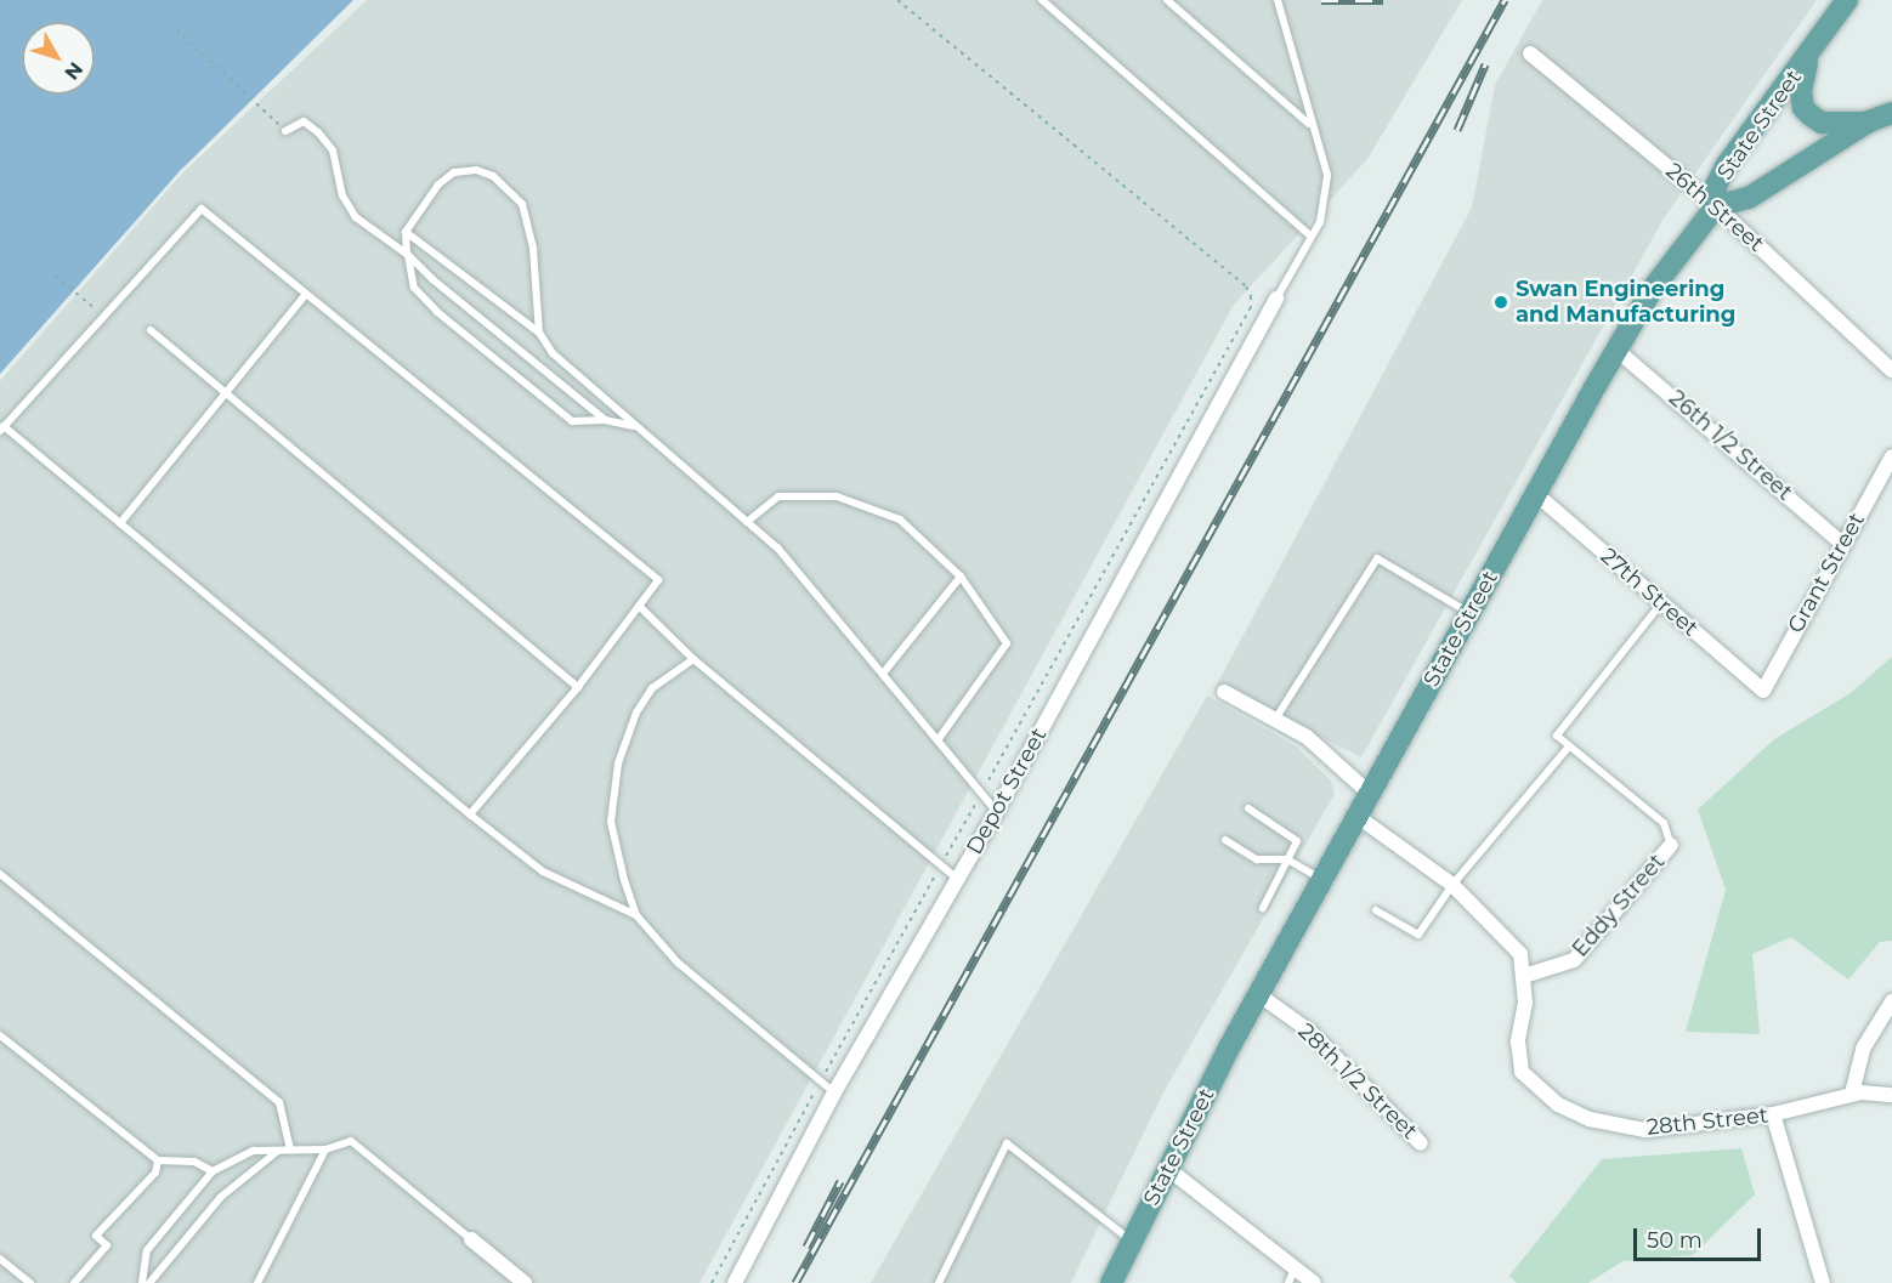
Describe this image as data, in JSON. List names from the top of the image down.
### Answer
{
  "streets": {
    "main road": ["State Street"],
    "street": [
      "26th Street",
      "26th 1/2 Street",
      "Grant Street",
      "27th Street",
      "Depot Street",
      "Eddy Street",
      "28th 1/2 Street",
      "28th Street"
    ]
  },
  "crossings": [
    ["State Street", "26th Street"],
    ["State Street", "26th 1/2 Street"],
    ["State Street", "27th Street"],
    ["State Street", "28th 1/2 Street"],
    ["State Street", "28th Street"],
    ["26th 1/2 Street", "Grant Street"],
    ["Grant Street", "27th Street"],
    ["Eddy Street", "28th Street"]
  ],
  "places": ["Swan Engineering and Manufacturing"],
  "scale_bar": "50 m",
  "north": "bottom right"
}
